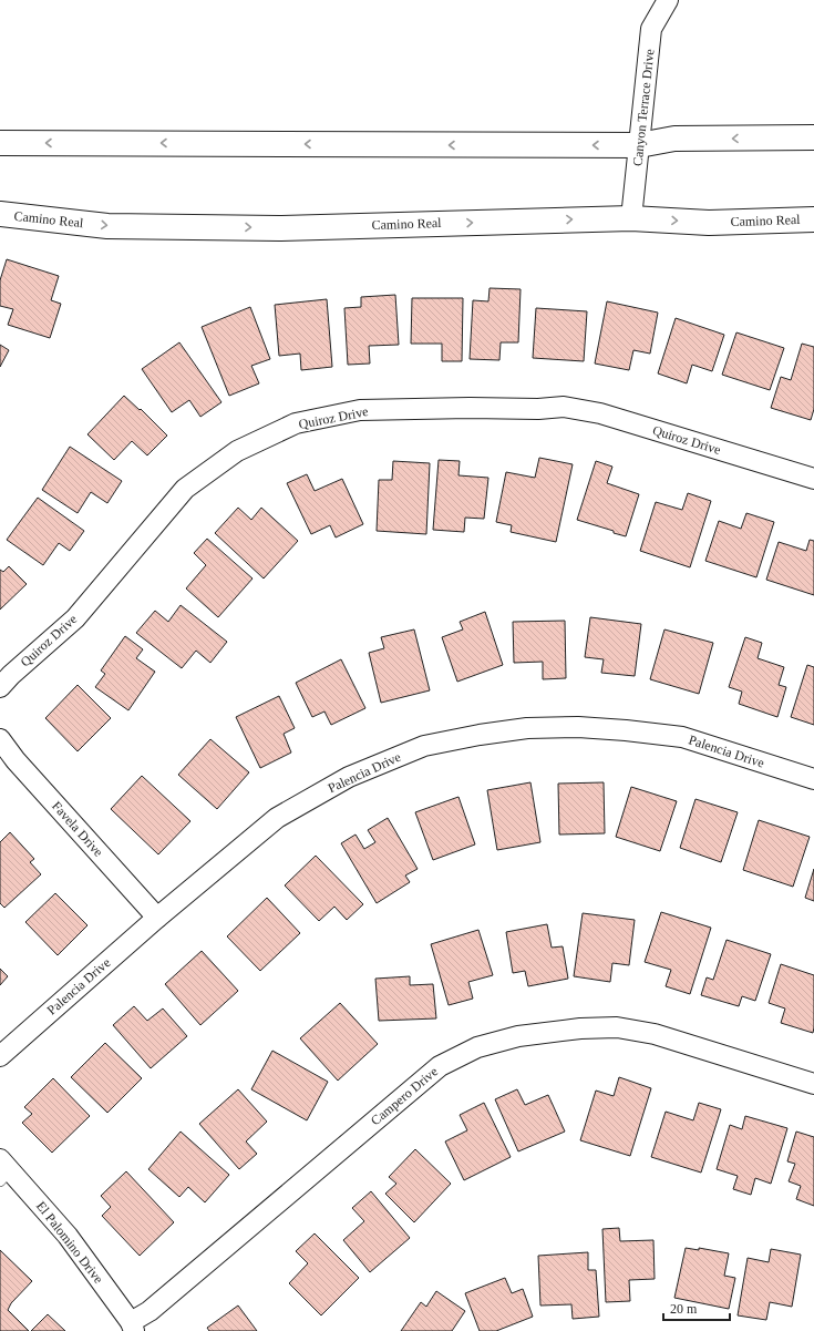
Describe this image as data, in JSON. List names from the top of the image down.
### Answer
{
  "streets": {
    "main road": ["Camino Real"],
    "street": [
      "Canyon Terrace Drive",
      "Quiroz Drive",
      "Palencia Drive",
      "Favela Drive",
      "Campero Drive",
      "El Palomino Drive"
    ]
  },
  "crossings": [
    ["Canyon Terrace Drive", "Camino Real"],
    ["Palencia Drive", "Favela Drive"],
    ["Campero Drive", "El Palomino Drive"]
  ],
  "scale_bar": "20 m"
}
